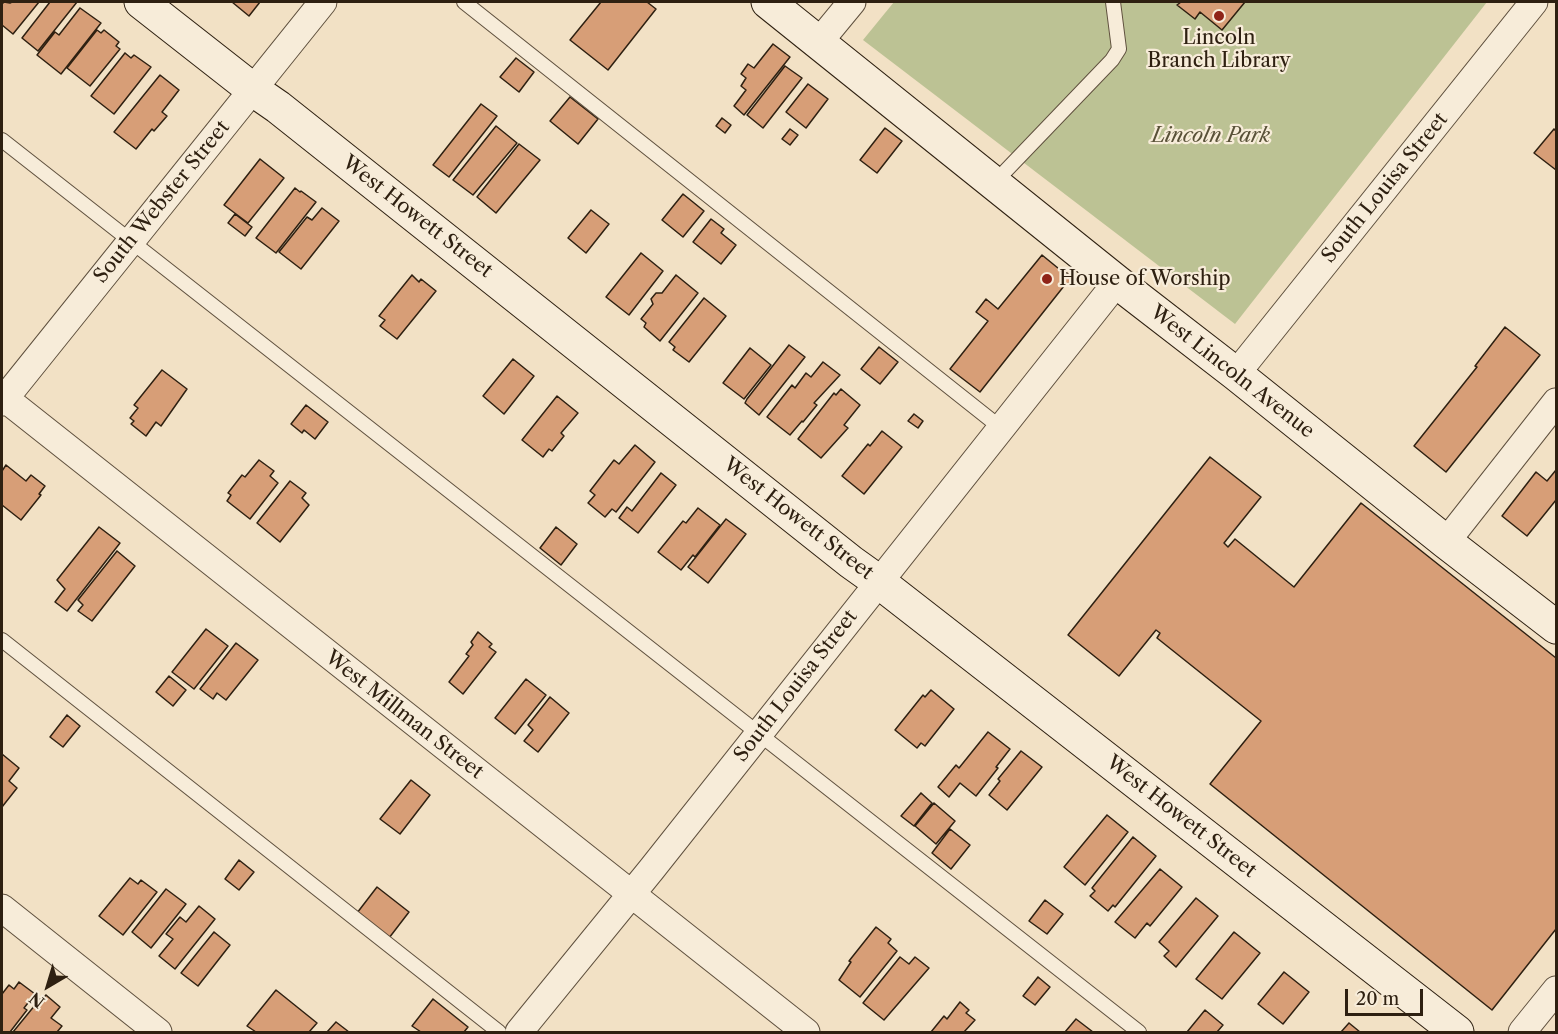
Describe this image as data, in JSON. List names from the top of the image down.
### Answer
{
  "streets": {
    "main road": ["West Howett Street", "West Lincoln Avenue"],
    "street": ["South Louisa Street", "South Webster Street", "West Millman Street"]
  },
  "crossings": [
    ["South Louisa Street", "West Howett Street"],
    ["South Louisa Street", "West Lincoln Avenue"],
    ["South Louisa Street", "West Millman Street"],
    ["South Webster Street", "West Howett Street"],
    ["South Webster Street", "West Millman Street"]
  ],
  "parks": ["Lincoln Park"],
  "places": ["Lincoln Branch Library", "House of Worship"],
  "scale_bar": "20 m",
  "north": "bottom left"
}
